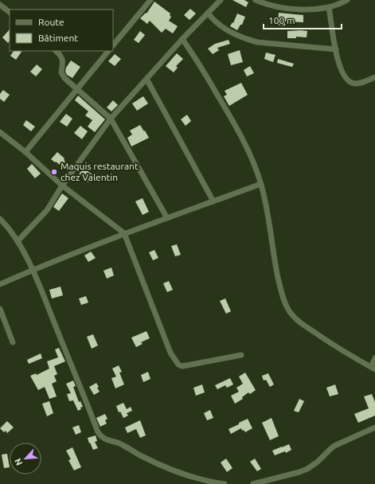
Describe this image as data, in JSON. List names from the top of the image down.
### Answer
{
  "places": ["Maquis restaurant chez Valentin"],
  "legend": ["Route", "Bâtiment"],
  "scale_bar": "100 m",
  "north": "bottom left"
}
